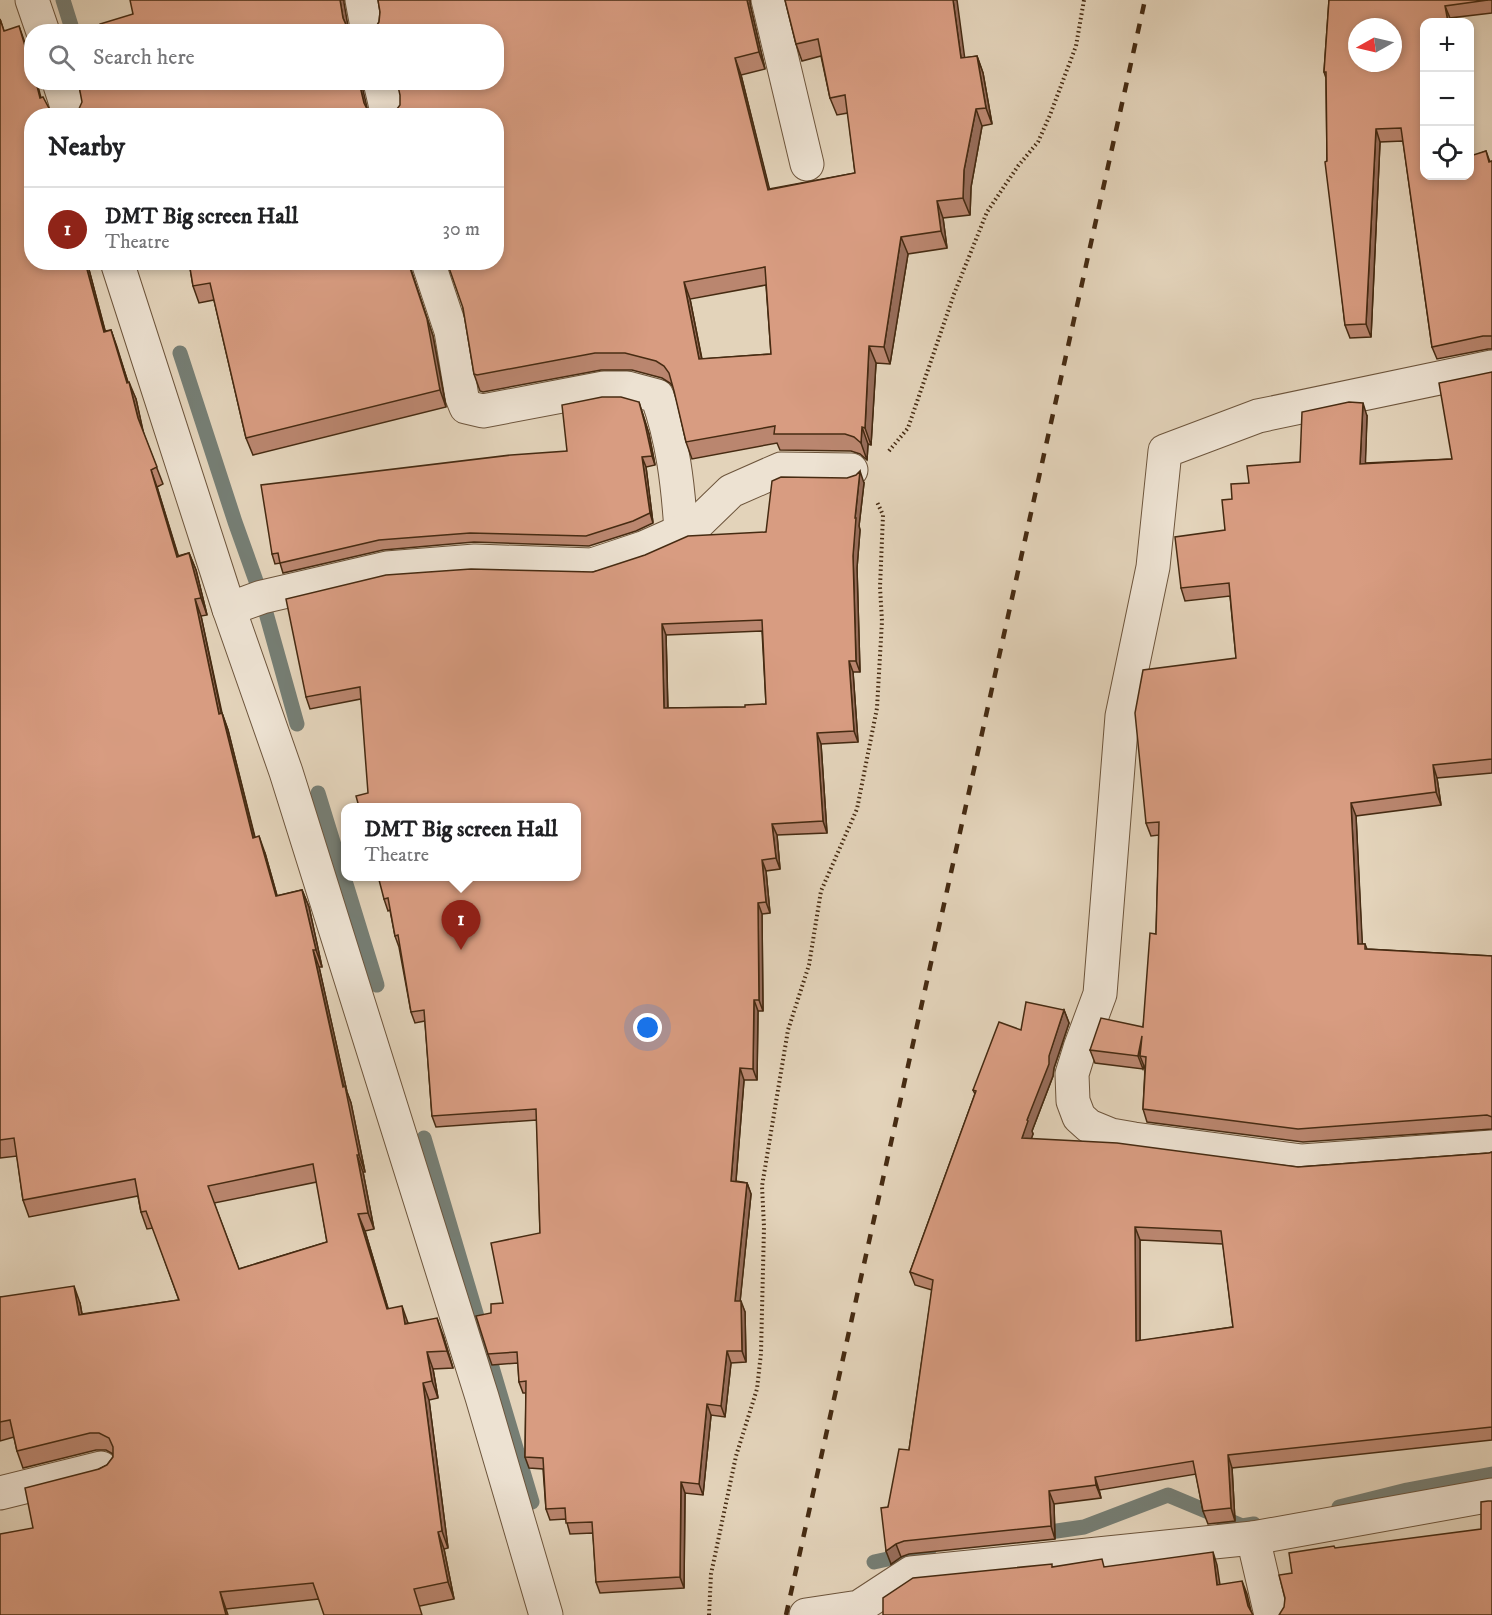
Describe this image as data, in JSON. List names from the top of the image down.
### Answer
{
  "north": "left",
  "page": {
    "map_buttons": ["+", "−"],
    "search": "Search here",
    "heading": "Nearby",
    "list": [
      {
        "mark": "1",
        "name": "DMT Big screen Hall",
        "note": "Theatre",
        "value": "30 m"
      }
    ],
    "popup": ["DMT Big screen Hall", "Theatre"],
    "pins": "1"
  }
}
